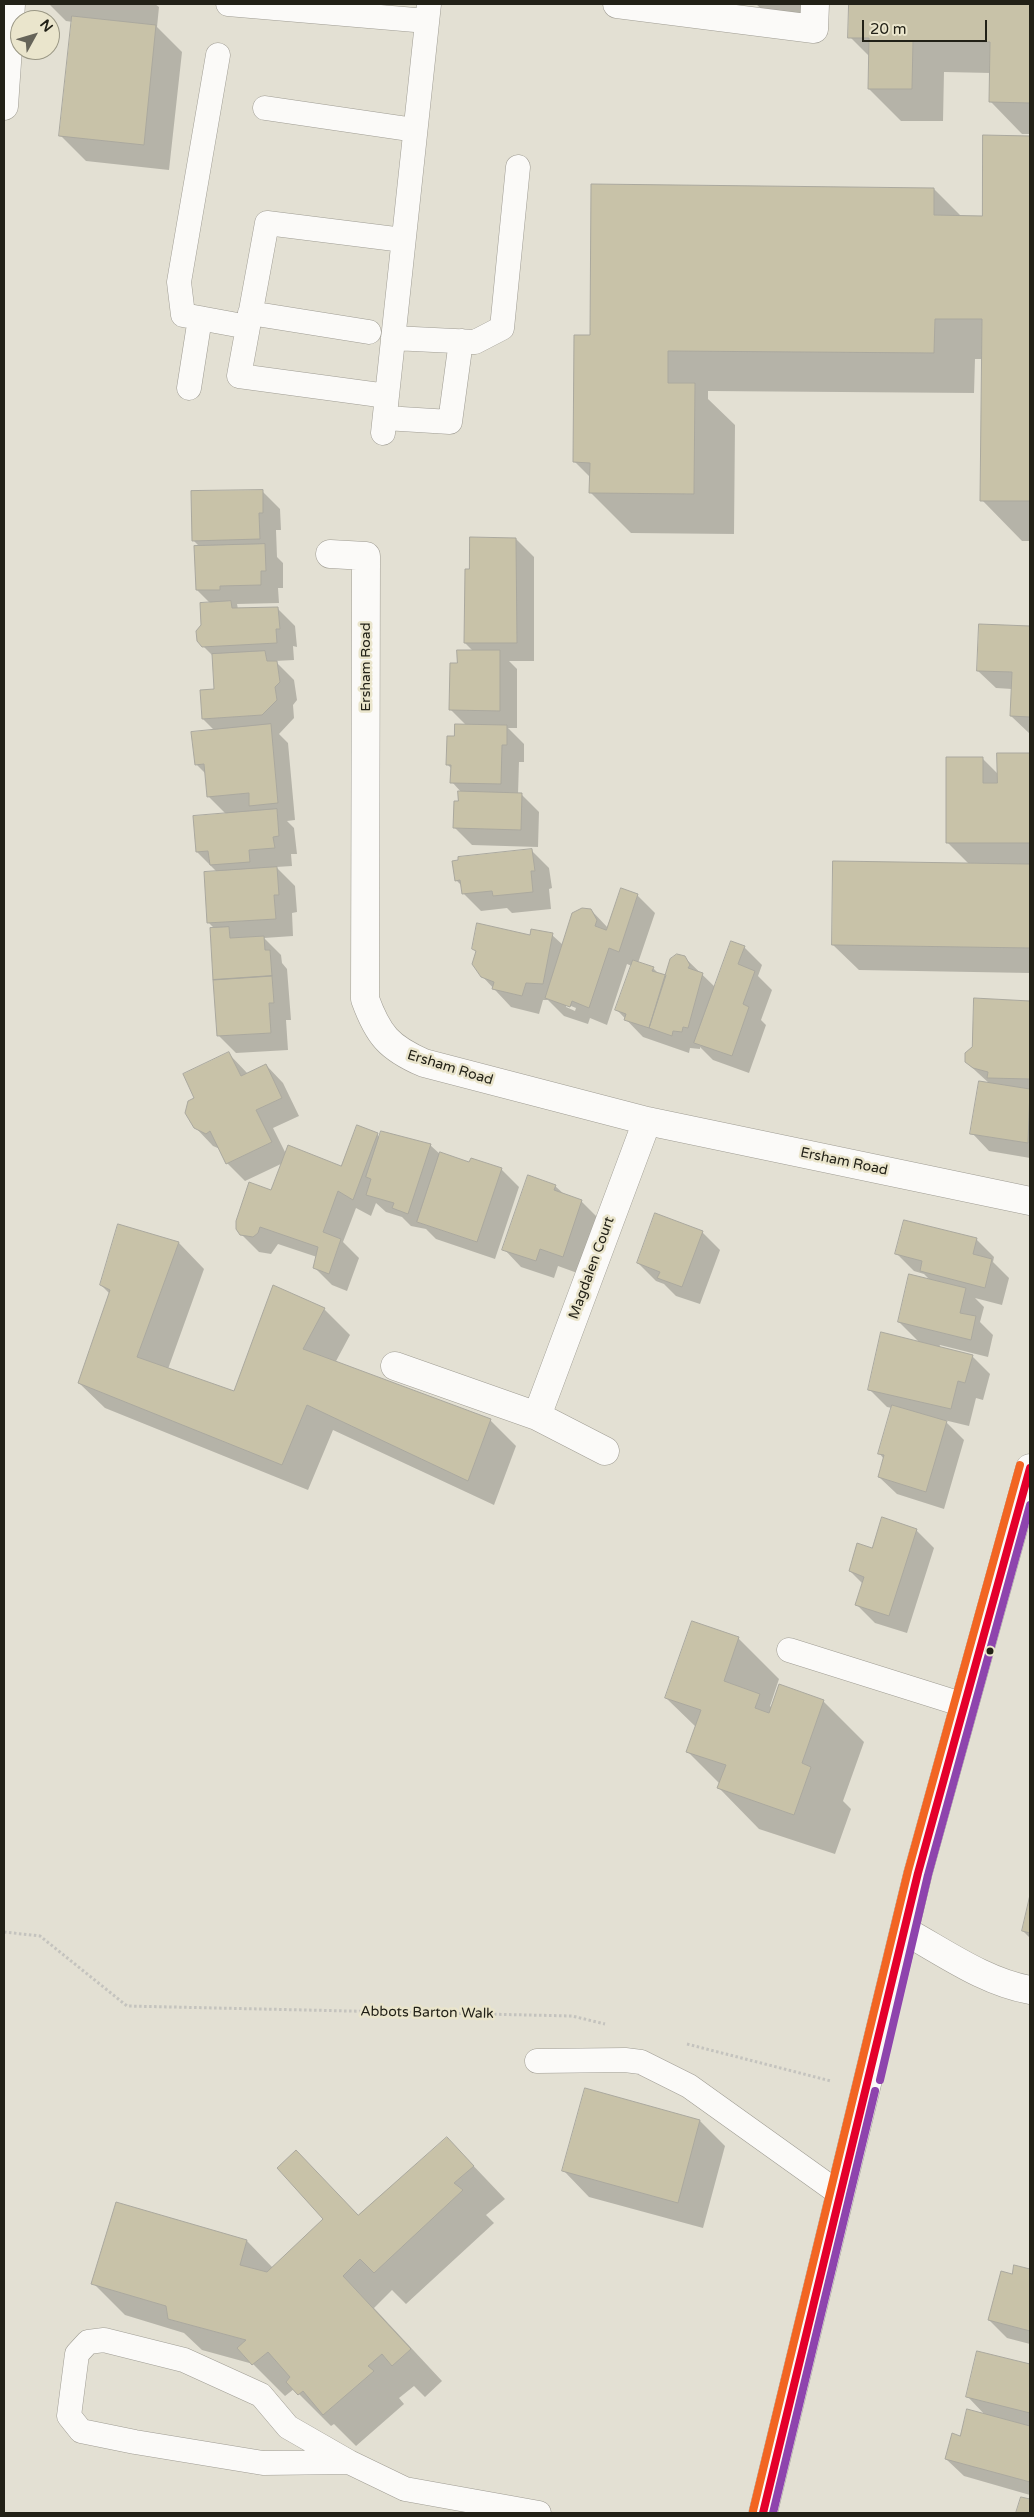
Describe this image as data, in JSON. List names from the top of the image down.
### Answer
{
  "streets": {
    "street": ["Ersham Road", "Magdalen Court"],
    "path": ["Abbots Barton Walk"]
  },
  "crossings": [
    ["Ersham Road", "Magdalen Court"]
  ],
  "scale_bar": "20 m",
  "north": "top right"
}
